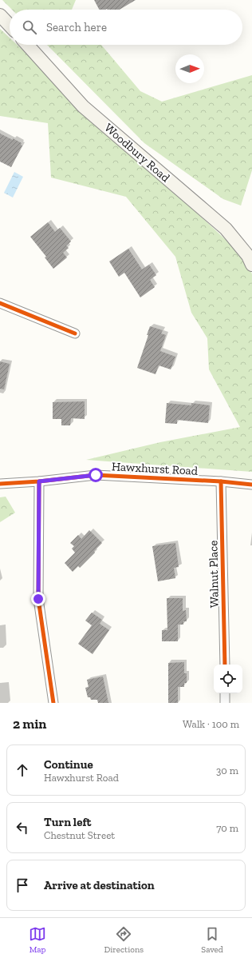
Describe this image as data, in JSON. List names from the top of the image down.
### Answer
{
  "streets": {
    "main road": ["Woodbury Road"],
    "street": ["Hawxhurst Road", "Walnut Place"]
  },
  "crossings": [
    ["Hawxhurst Road", "Walnut Place"]
  ],
  "north": "right",
  "page": {
    "search": "Search here",
    "heading": ["2 min", "Walk · 100 m"],
    "list": [
      ["Continue", "Hawxhurst Road", "30 m"],
      ["Turn left", "Chestnut Street", "70 m"],
      "Arrive at destination"
    ],
    "nav": ["Map", "Directions", "Saved"]
  }
}
